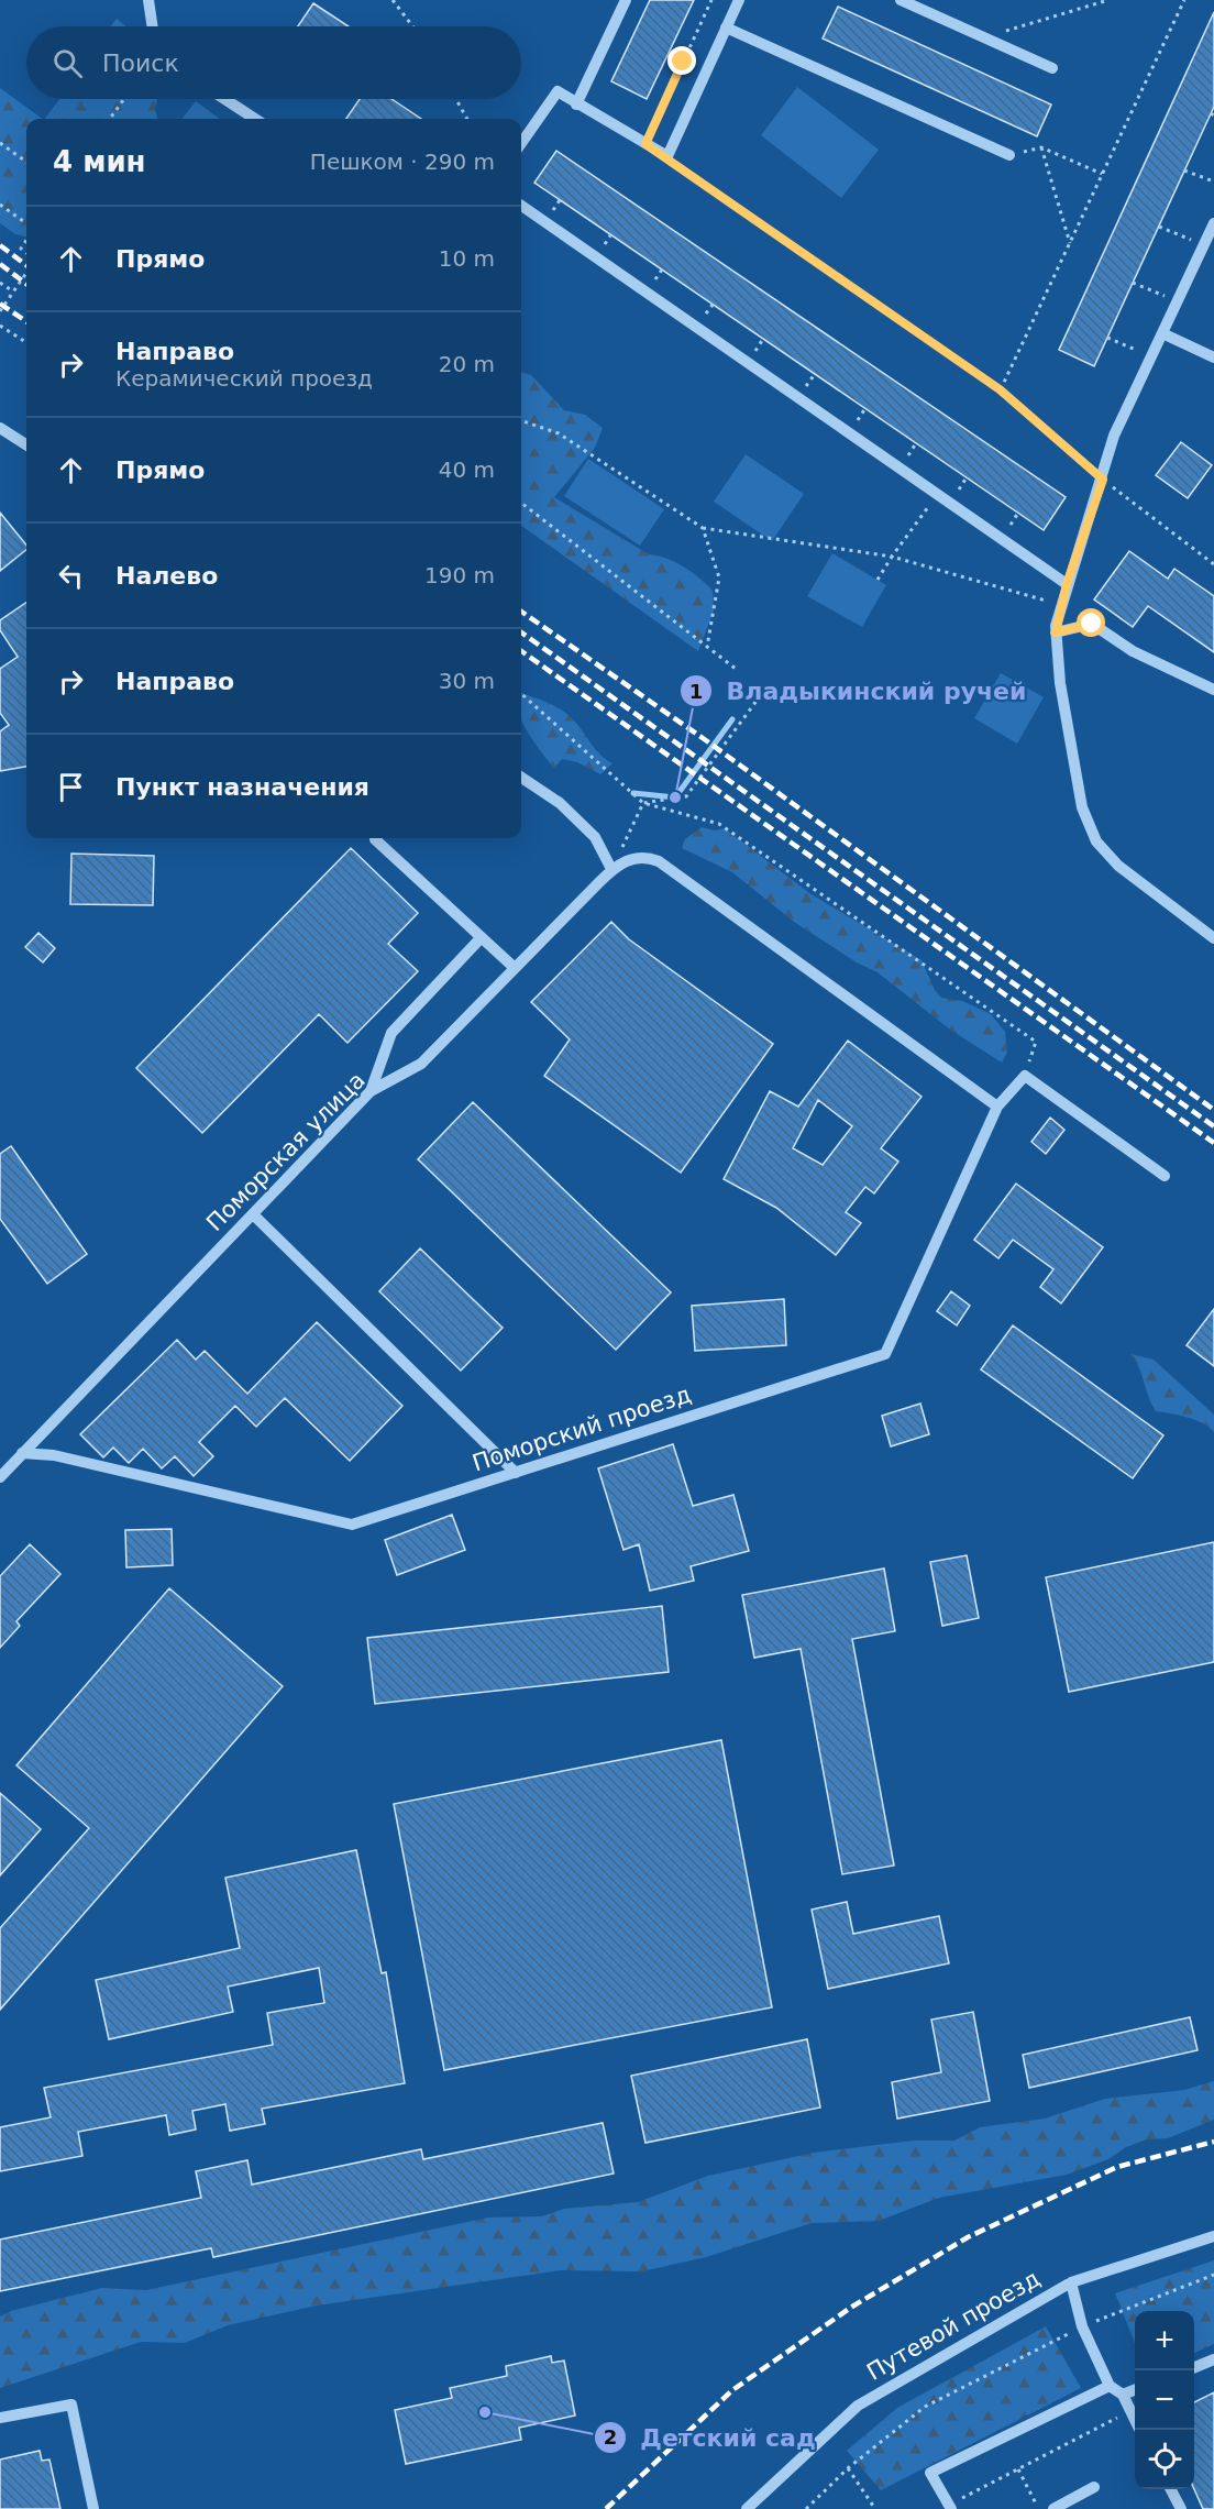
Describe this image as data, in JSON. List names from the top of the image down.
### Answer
{
  "streets": {
    "street": ["Поморская улица", "Поморский проезд", "Путевой проезд"]
  },
  "crossings": [
    ["Поморская улица", "Поморский проезд"]
  ],
  "places": ["Владыкинский ручей", "Детский сад"],
  "page": {
    "search": "Поиск",
    "heading": ["4 мин", "Пешком · 290 m"],
    "list": [
      ["Прямо", "10 m"],
      ["Направо", "Керамический проезд", "20 m"],
      ["Прямо", "40 m"],
      ["Налево", "190 m"],
      ["Направо", "30 m"],
      "Пункт назначения"
    ],
    "map_buttons": ["+", "−"]
  }
}
